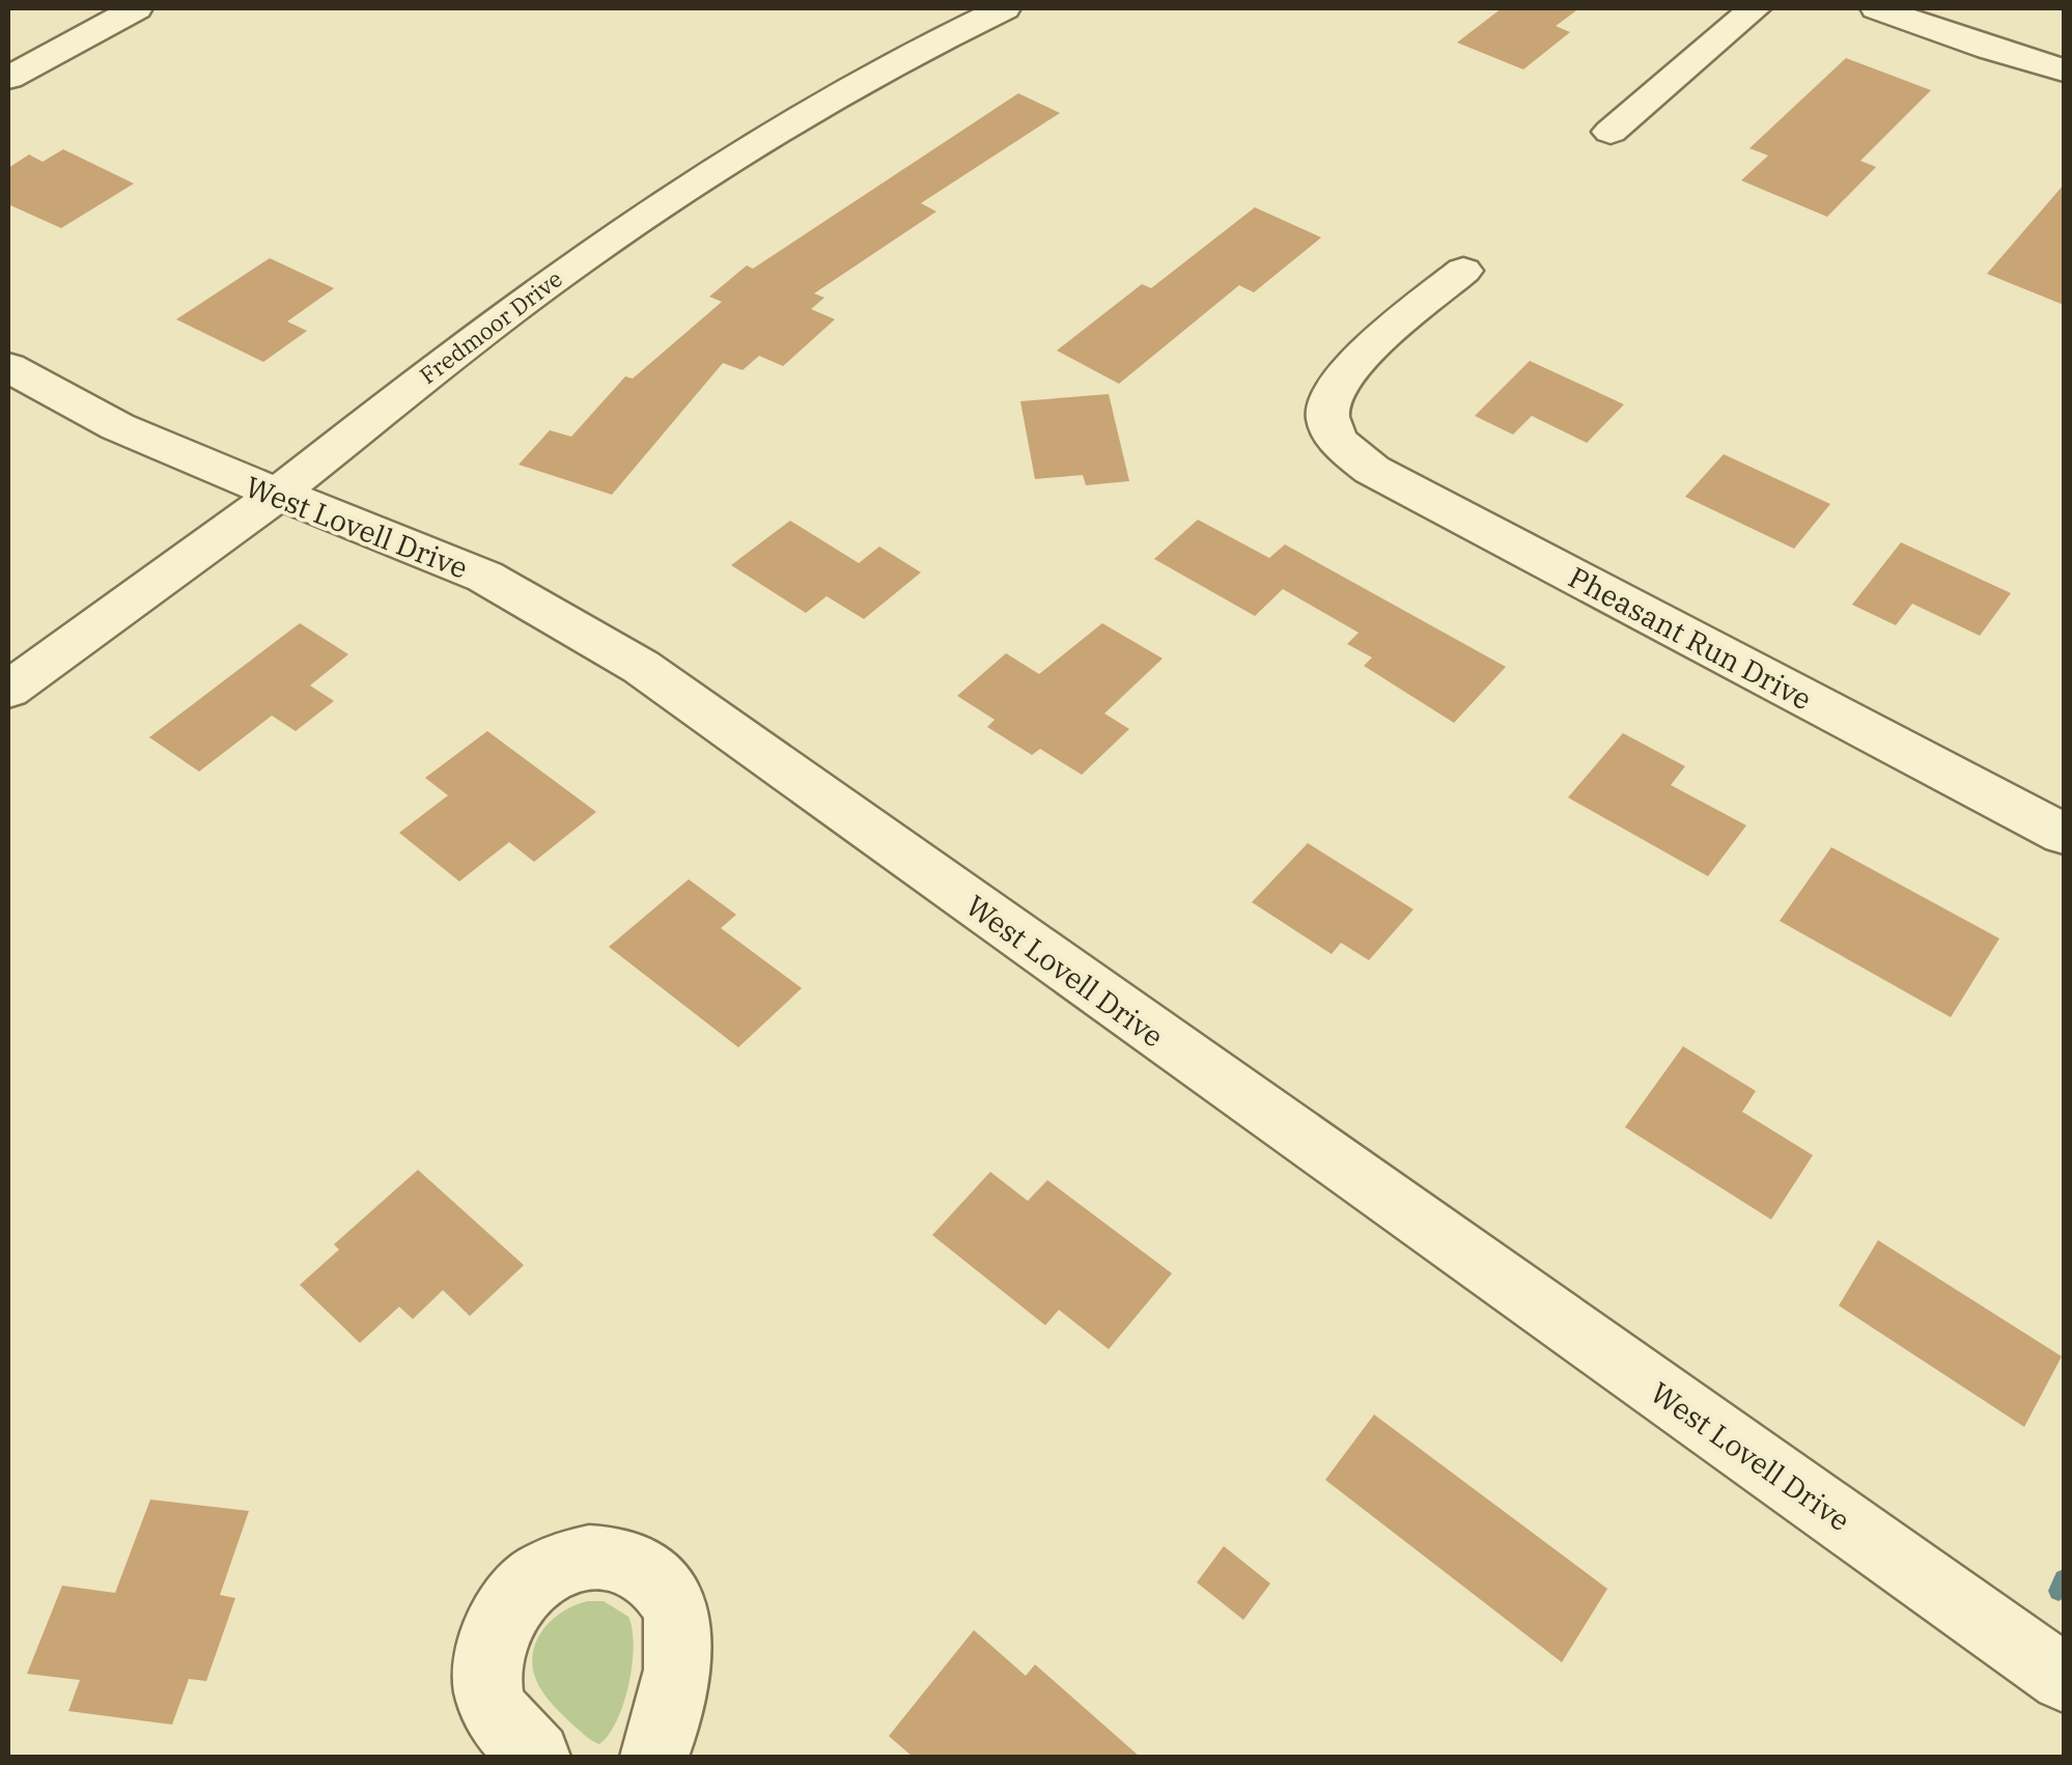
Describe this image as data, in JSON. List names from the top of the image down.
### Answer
{
  "streets": {
    "street": ["Fredmoor Drive", "West Lovell Drive", "Pheasant Run Drive"]
  },
  "crossings": [
    ["Fredmoor Drive", "West Lovell Drive"]
  ]
}
